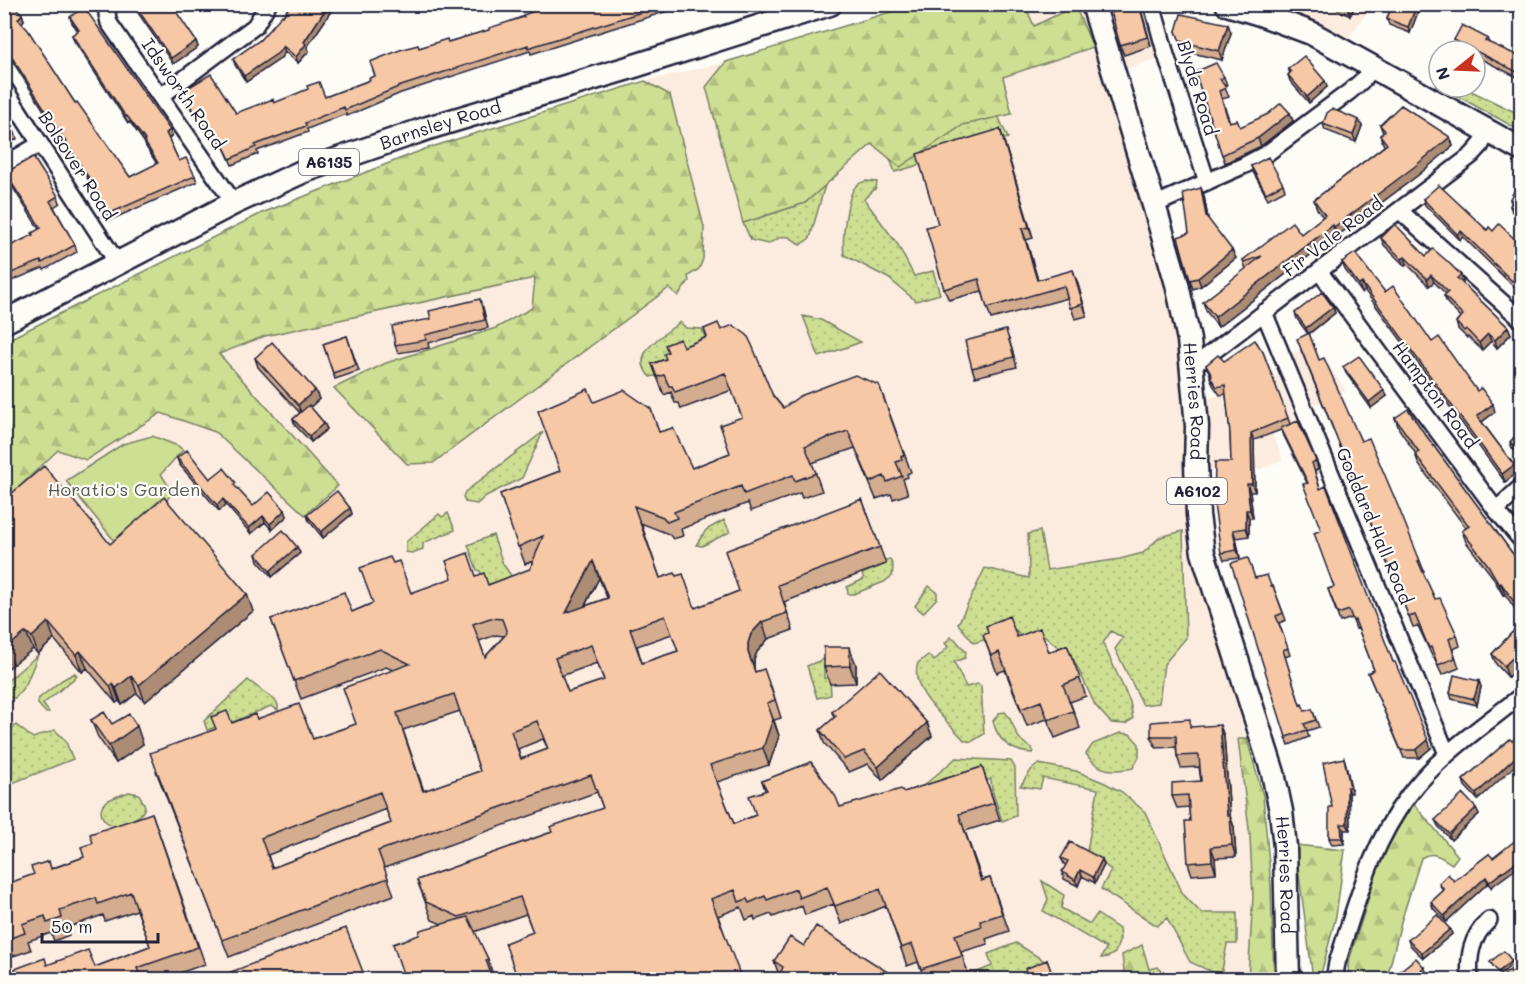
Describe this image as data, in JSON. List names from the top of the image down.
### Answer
{
  "streets": {
    "main road": [
      "Barnsley Road",
      "A6135",
      "Herries Road",
      "A6102"
    ],
    "street": [
      "Blyde Road",
      "Idsworth Road",
      "Bolsover Road",
      "Fir Vale Road",
      "Hampton Road",
      "Goddard Hall Road"
    ]
  },
  "crossings": [
    ["Idsworth Road", "Barnsley Road"],
    ["Barnsley Road", "Bolsover Road"],
    ["Fir Vale Road", "Hampton Road"],
    ["Fir Vale Road", "Herries Road"],
    ["Fir Vale Road", "Goddard Hall Road"]
  ],
  "parks": ["Horatio's Garden"],
  "scale_bar": "50 m",
  "north": "left"
}
